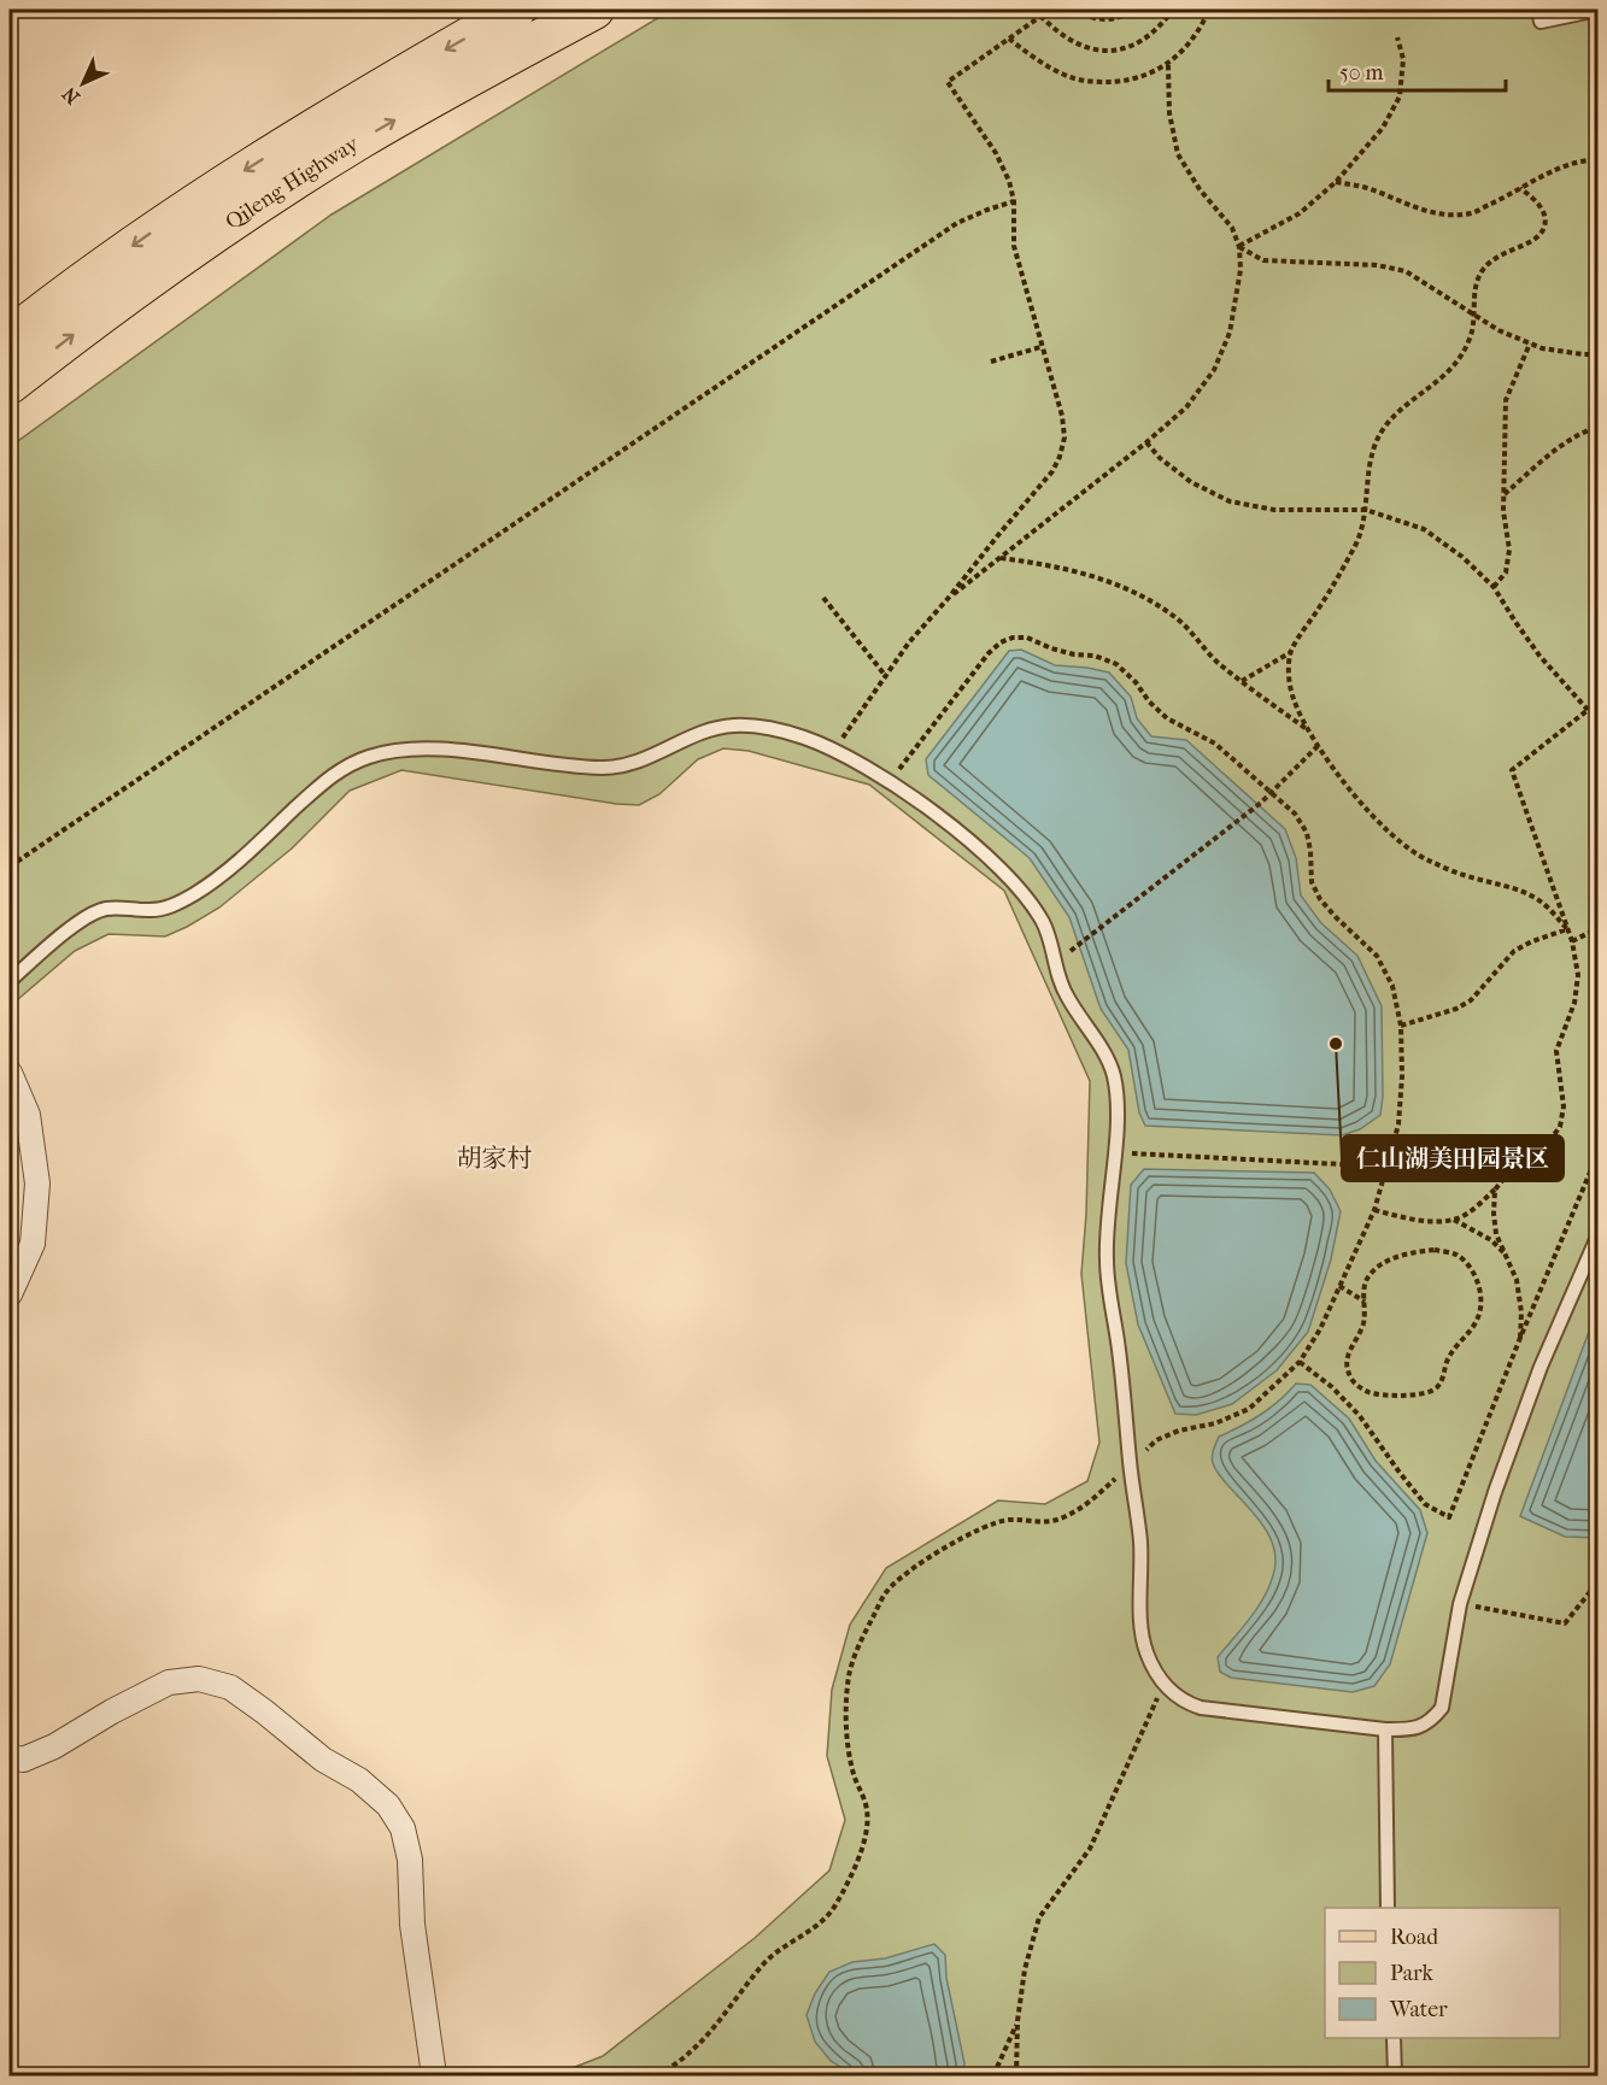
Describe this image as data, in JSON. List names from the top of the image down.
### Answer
{
  "streets": {
    "main road": ["Qileng Highway"]
  },
  "districts": ["胡家村"],
  "places": ["仁山湖美田园景区"],
  "legend": ["Road", "Park", "Water"],
  "scale_bar": "50 m",
  "north": "bottom left"
}
